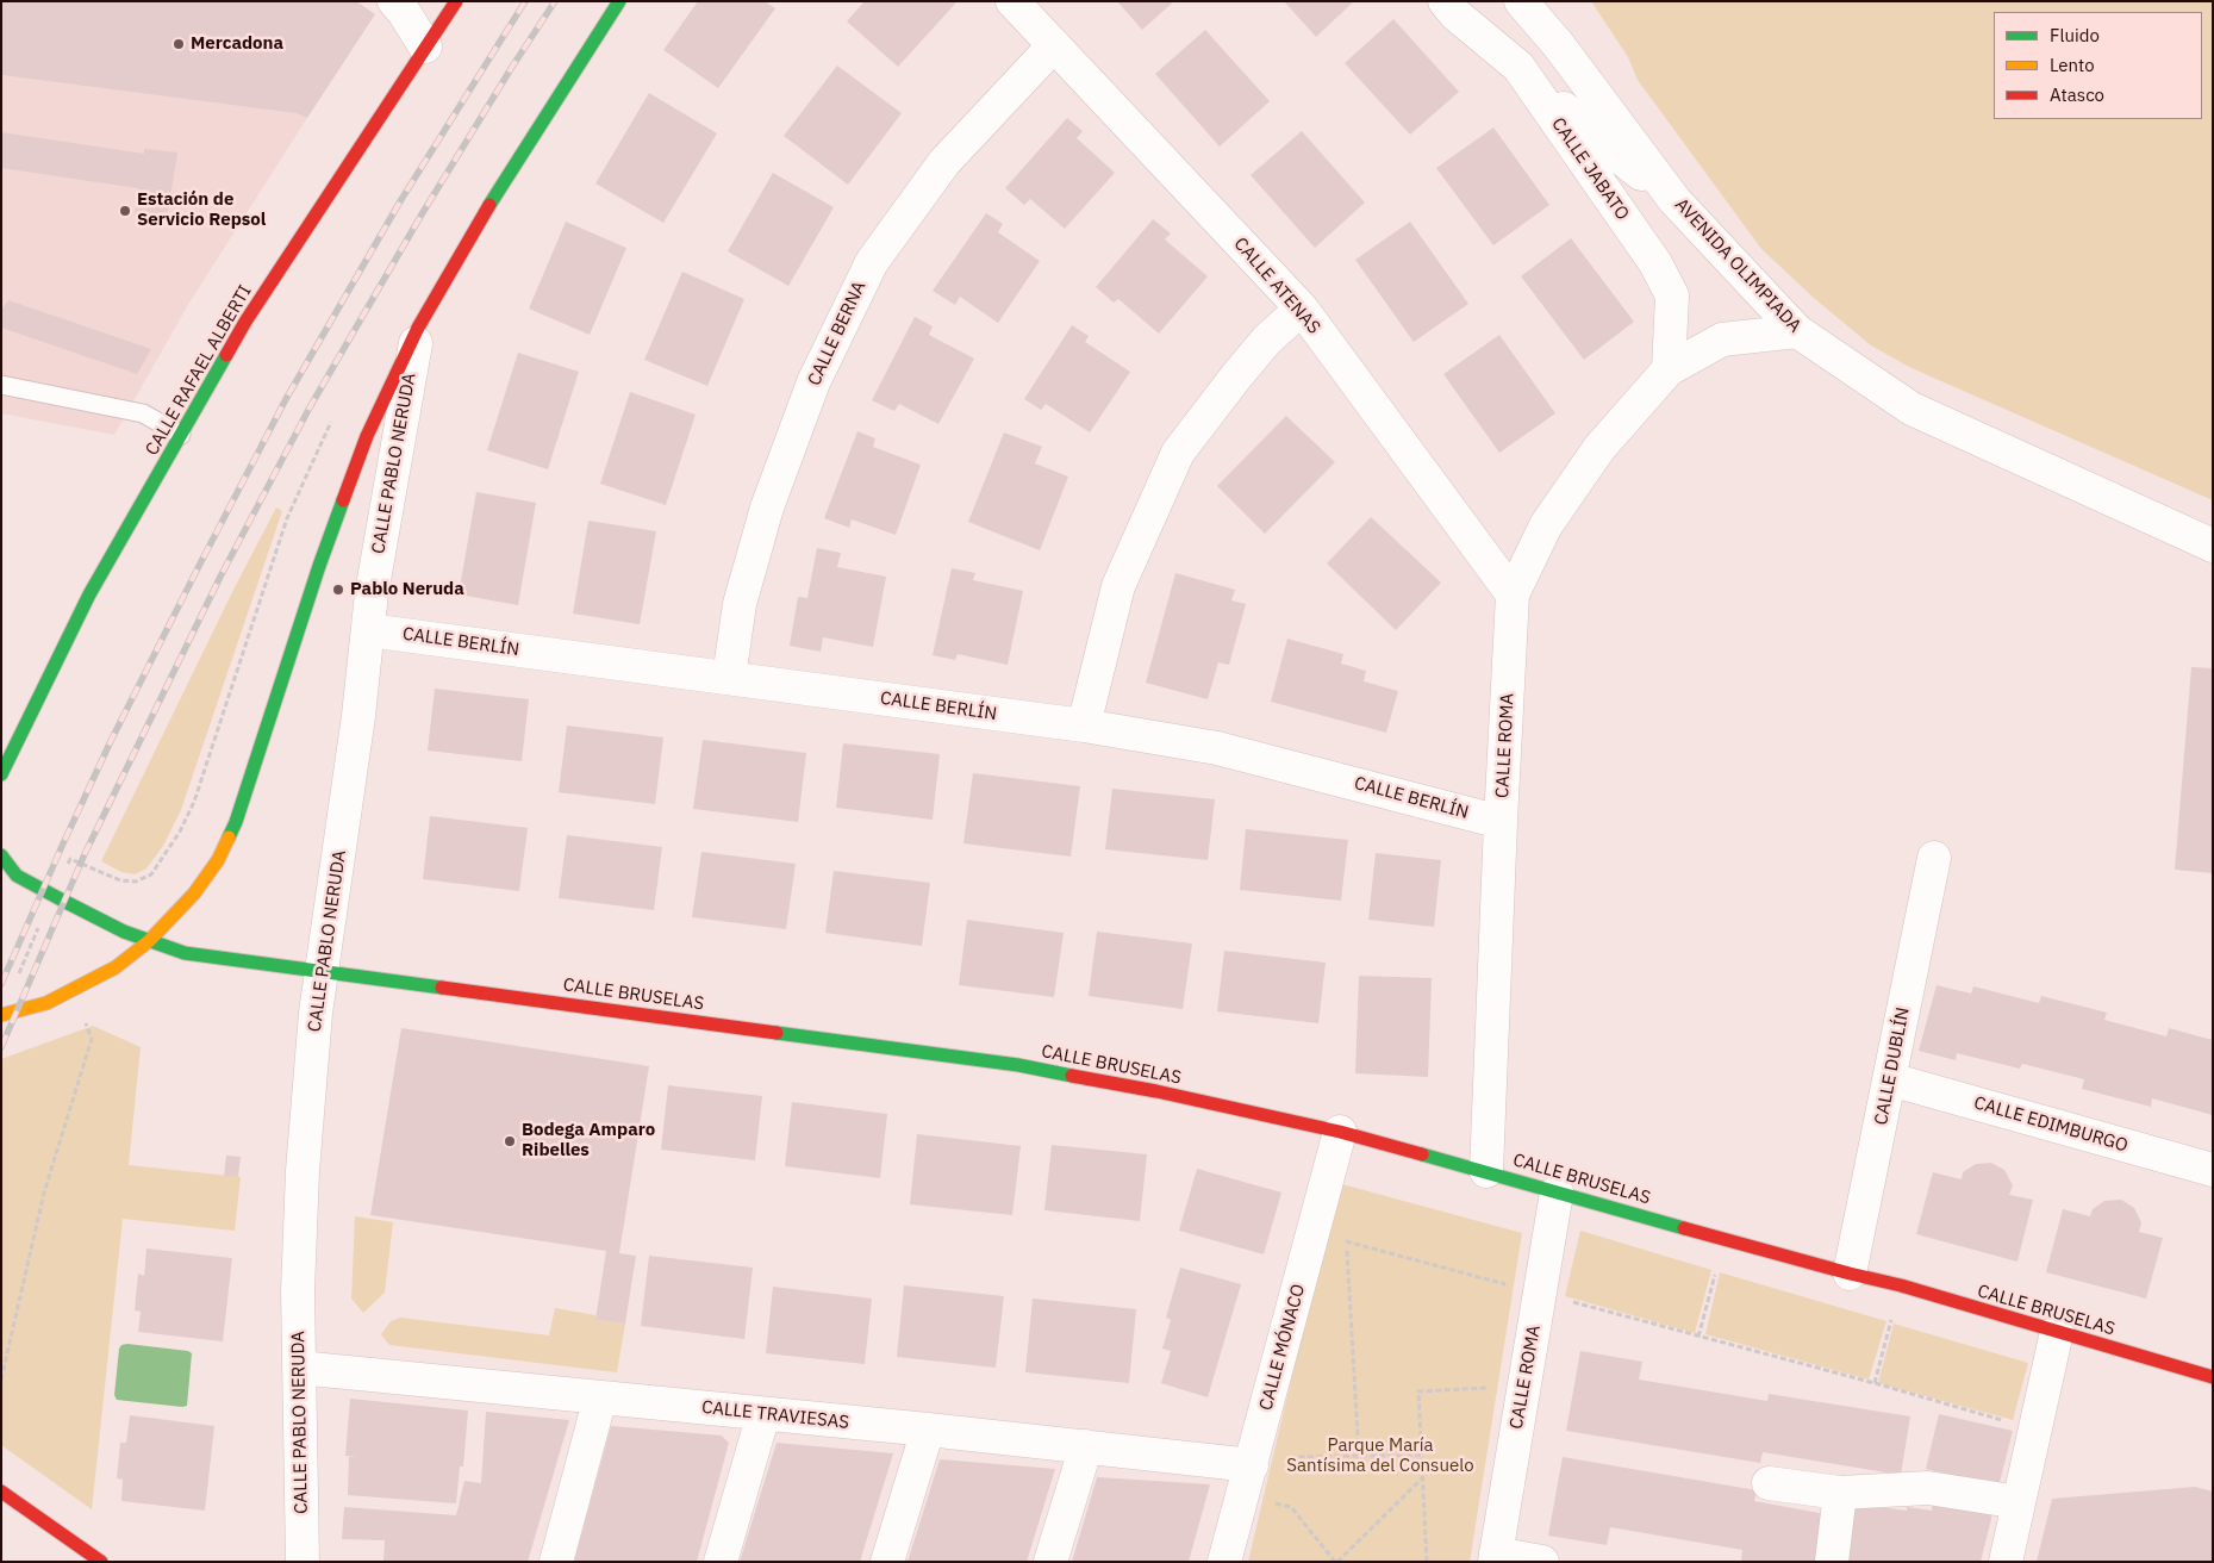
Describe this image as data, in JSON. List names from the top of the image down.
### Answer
{
  "streets": {
    "street": [
      "CALLE JABATO",
      "AVENIDA OLIMPIADA",
      "CALLE ATENAS",
      "CALLE BERNA",
      "CALLE RAFAEL ALBERTI",
      "CALLE PABLO NERUDA",
      "CALLE BERLÍN",
      "CALLE ROMA",
      "CALLE BRUSELAS",
      "CALLE DUBLÍN",
      "CALLE EDIMBURGO",
      "CALLE MÓNACO",
      "CALLE TRAVIESAS"
    ]
  },
  "crossings": [
    ["CALLE JABATO", "CALLE ROMA"],
    ["CALLE ATENAS", "CALLE BERNA"],
    ["CALLE ATENAS", "CALLE ROMA"],
    ["CALLE BERNA", "CALLE BERLÍN"],
    ["CALLE PABLO NERUDA", "CALLE BERLÍN"],
    ["CALLE PABLO NERUDA", "CALLE BRUSELAS"],
    ["CALLE PABLO NERUDA", "CALLE TRAVIESAS"],
    ["CALLE BERLÍN", "CALLE ROMA"],
    ["CALLE ROMA", "CALLE BRUSELAS"],
    ["CALLE BRUSELAS", "CALLE DUBLÍN"],
    ["CALLE BRUSELAS", "CALLE MÓNACO"],
    ["CALLE DUBLÍN", "CALLE EDIMBURGO"],
    ["CALLE MÓNACO", "CALLE TRAVIESAS"]
  ],
  "parks": ["Parque María Santísima del Consuelo"],
  "places": [
    "Mercadona",
    "Estación de Servicio Repsol",
    "Pablo Neruda",
    "Bodega Amparo Ribelles"
  ],
  "legend": ["Fluido", "Lento", "Atasco"]
}
